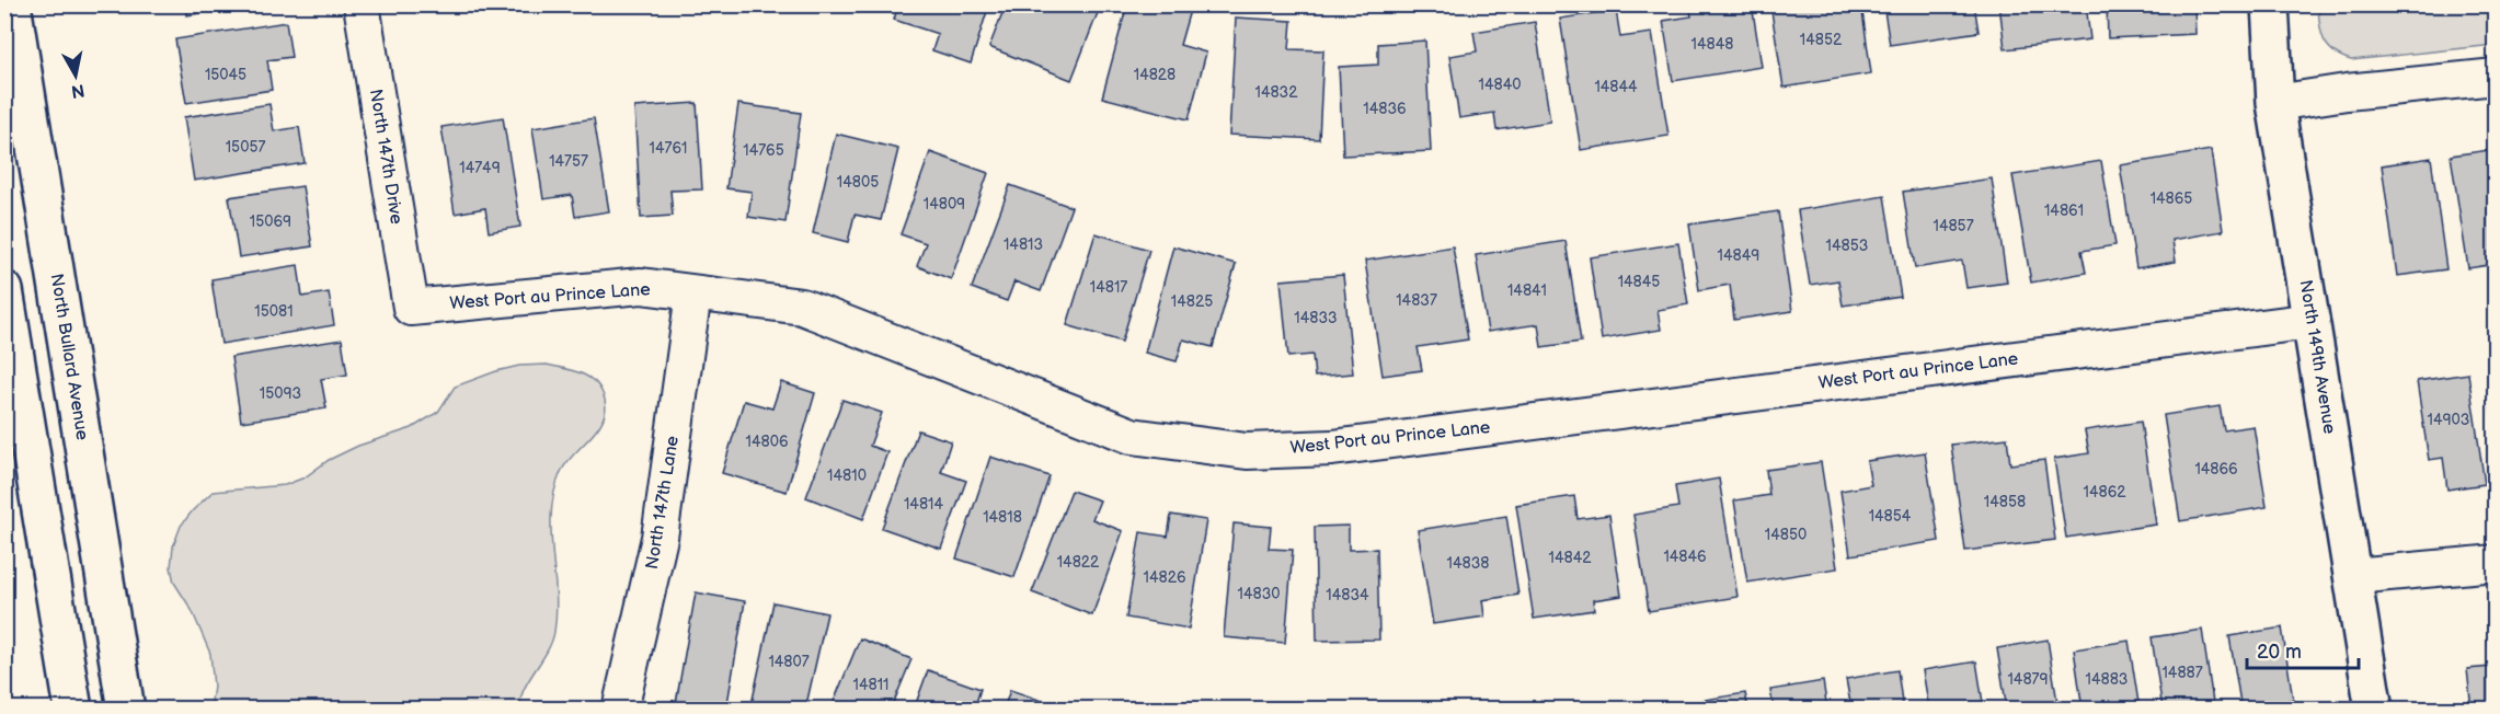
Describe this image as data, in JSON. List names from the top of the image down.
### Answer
{
  "streets": {
    "main road": ["North Bullard Avenue", "North 149th Avenue"],
    "street": ["North 147th Drive", "West Port au Prince Lane", "North 147th Lane"]
  },
  "crossings": [
    ["North 147th Drive", "West Port au Prince Lane"],
    ["West Port au Prince Lane", "North 149th Avenue"],
    ["West Port au Prince Lane", "North 147th Lane"]
  ],
  "house_numbers": [
    "14852",
    "14848",
    "15045",
    "14828",
    "14840",
    "14844",
    "14832",
    "14836",
    "15057",
    "14761",
    "14765",
    "14757",
    "14749",
    "14805",
    "14865",
    "14809",
    "14861",
    "15069",
    "14857",
    "14813",
    "14853",
    "14849",
    "14845",
    "14817",
    "14841",
    "14837",
    "14825",
    "15081",
    "14833",
    "15093",
    "14903",
    "14806",
    "14866",
    "14810",
    "14862",
    "14858",
    "14814",
    "14854",
    "14818",
    "14850",
    "14846",
    "14842",
    "14822",
    "14838",
    "14826",
    "14830",
    "14834",
    "14807",
    "14887",
    "14879",
    "14883",
    "14811"
  ],
  "scale_bar": "20 m",
  "north": "bottom"
}
